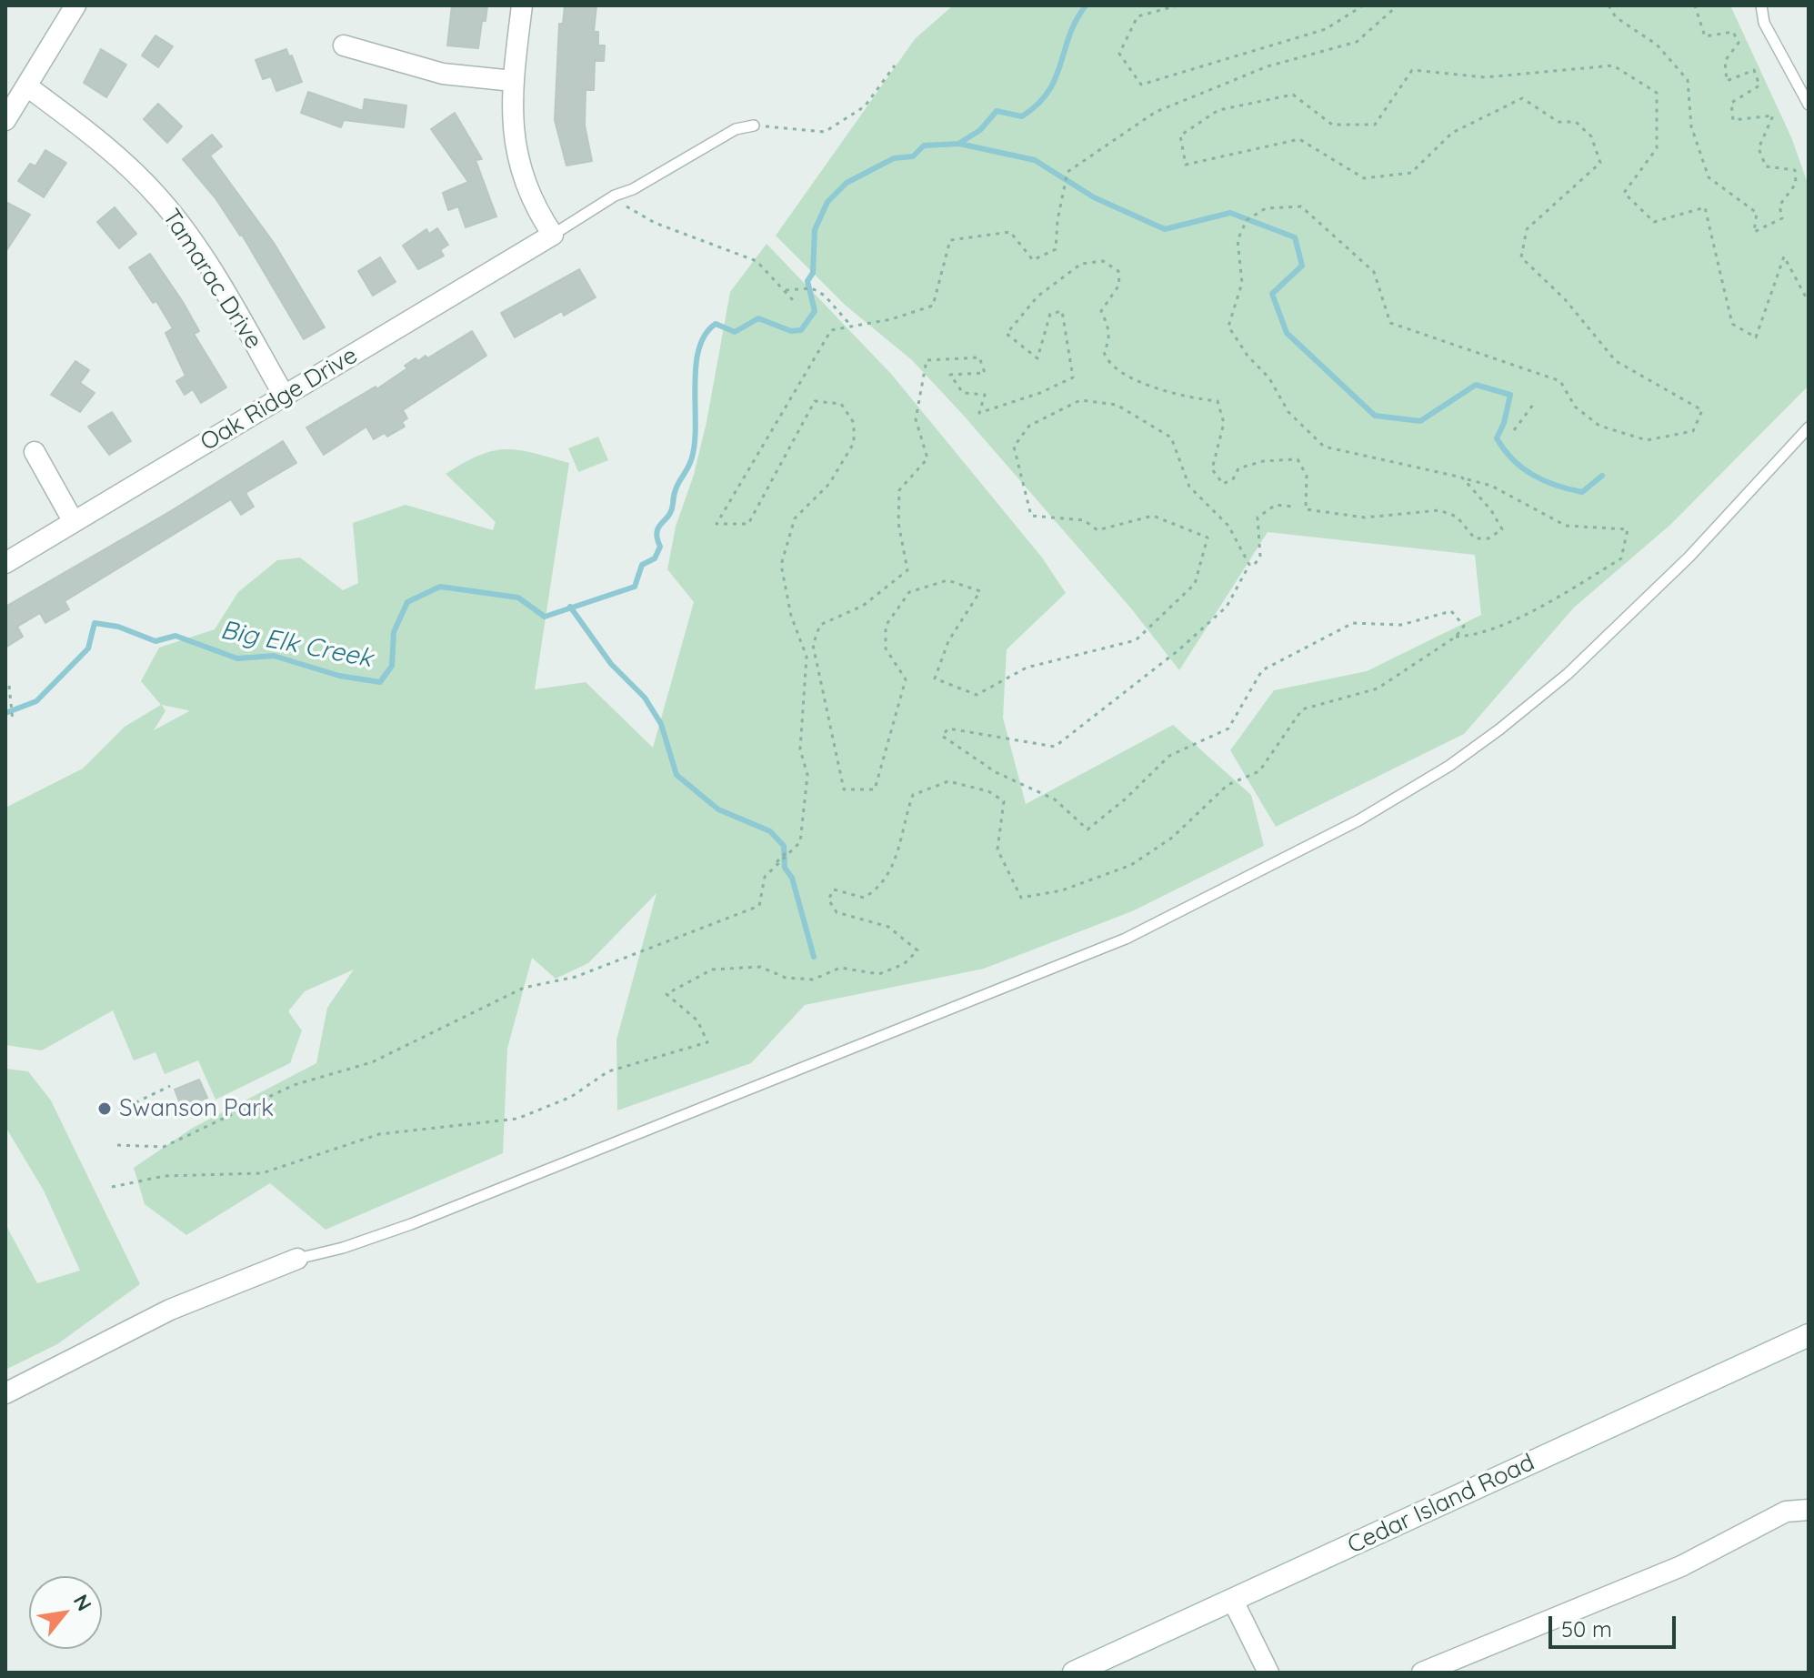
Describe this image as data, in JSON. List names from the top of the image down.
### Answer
{
  "streets": {
    "street": ["Tamarac Drive", "Oak Ridge Drive", "Cedar Island Road"]
  },
  "crossings": [
    ["Tamarac Drive", "Oak Ridge Drive"]
  ],
  "water": ["Big Elk Creek"],
  "places": ["Swanson Park"],
  "scale_bar": "50 m",
  "north": "top right"
}
